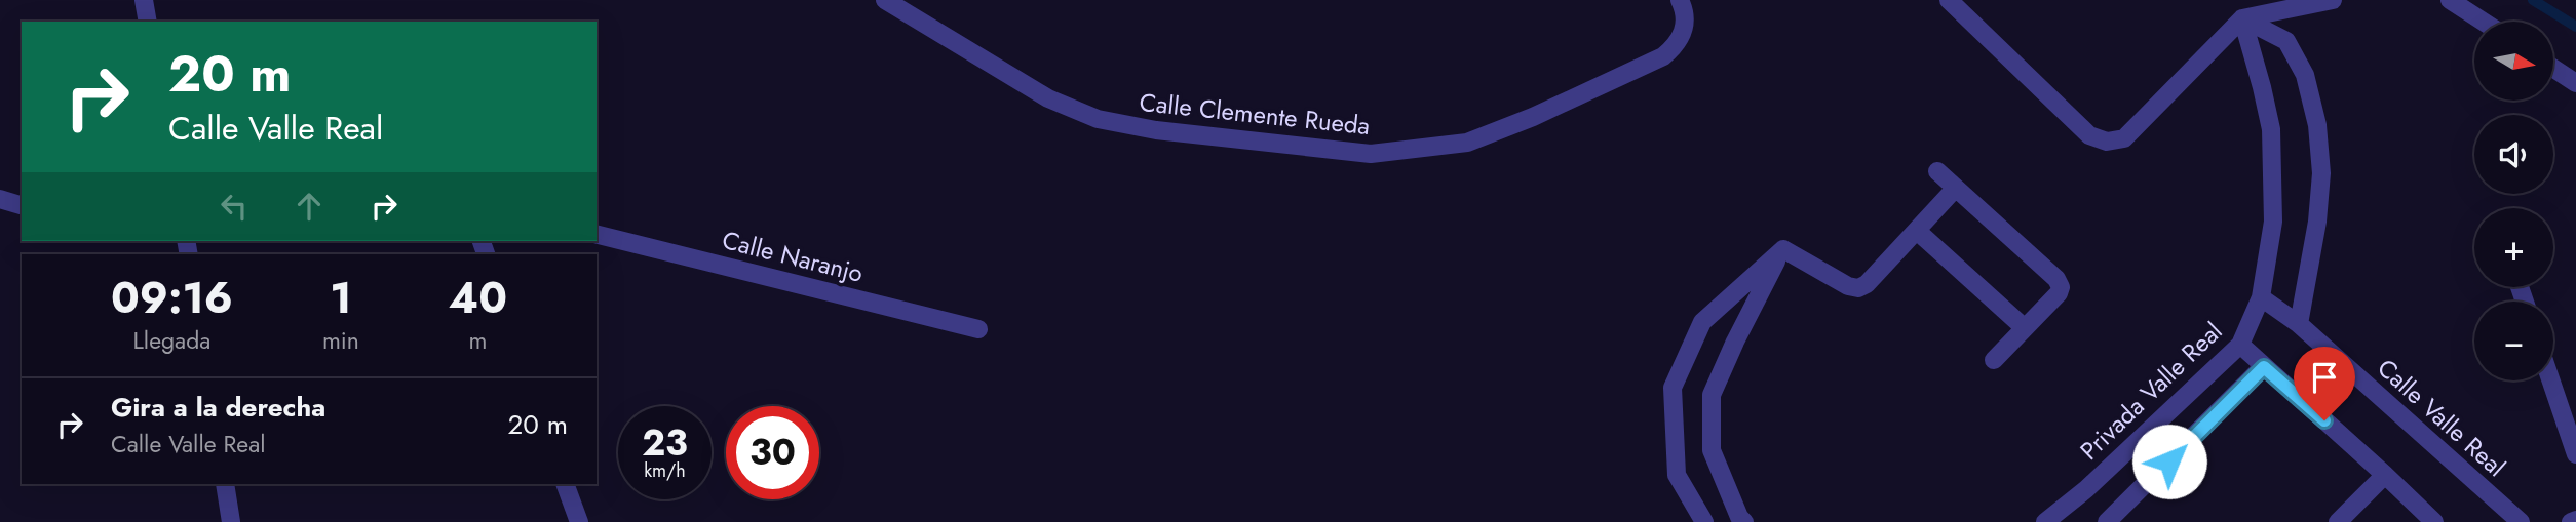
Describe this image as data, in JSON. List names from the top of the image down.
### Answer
{
  "streets": {
    "street": [
      "Calle Clemente Rueda",
      "Calle Naranjo",
      "Privada Valle Real",
      "Calle Valle Real"
    ]
  },
  "crossings": [
    ["Privada Valle Real", "Calle Valle Real"]
  ],
  "north": "right",
  "page": {
    "map_buttons": ["+", "−"],
    "turn": ["20 m", "Calle Valle Real"],
    "eta": [
      "09:16",
      "Llegada",
      "1",
      "min",
      "40",
      "m"
    ],
    "list": [
      {
        "name": "Gira a la derecha",
        "note": "Calle Valle Real",
        "value": "20 m"
      }
    ],
    "speed": "23 km/h",
    "limit": "30"
  }
}
